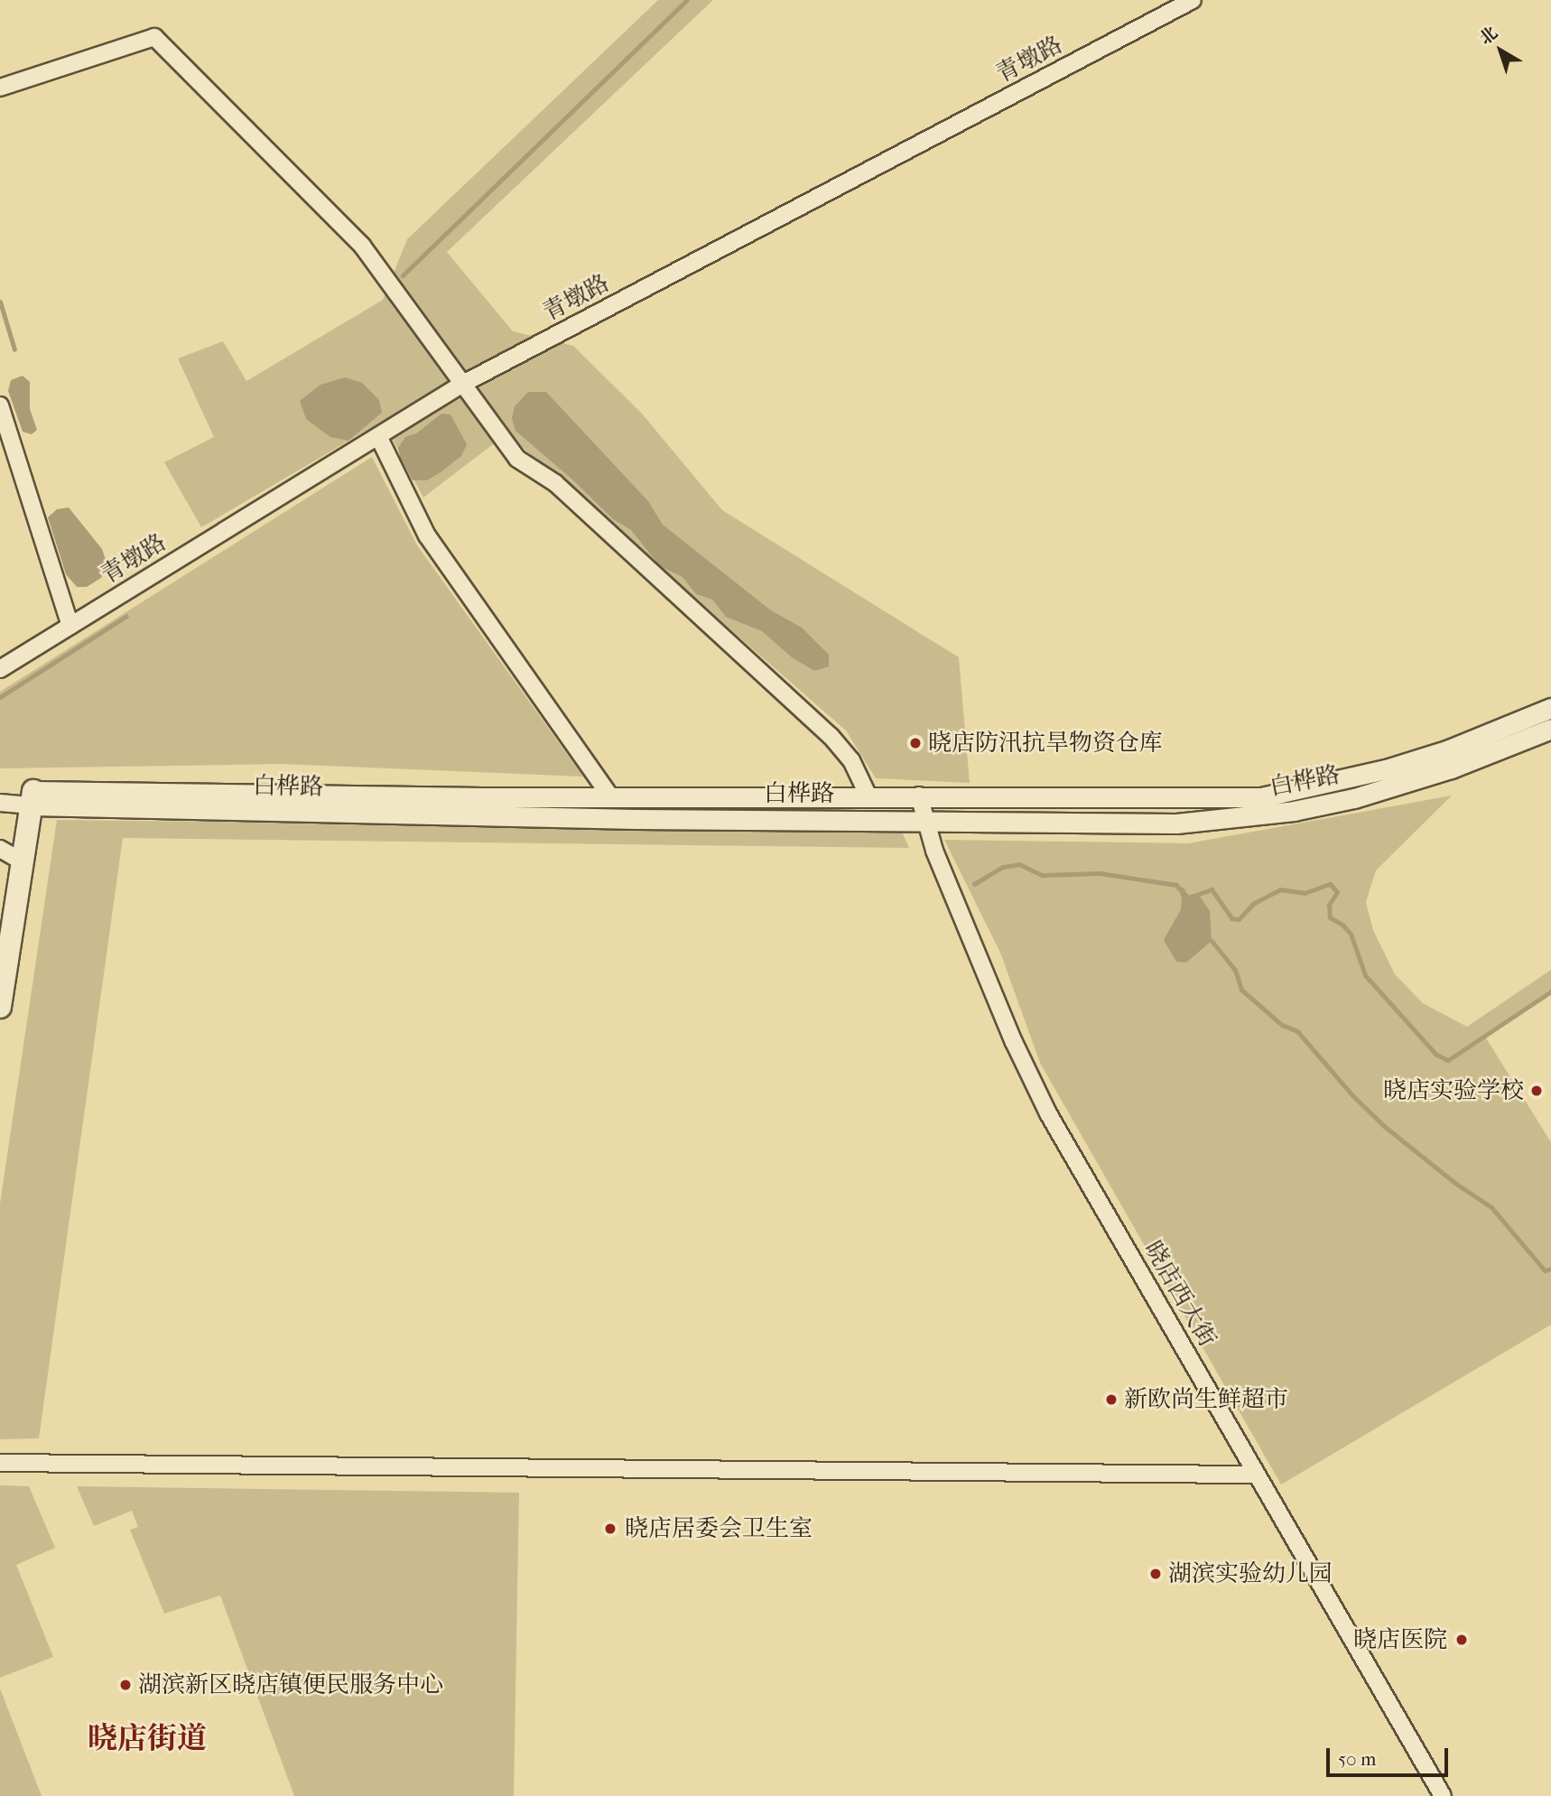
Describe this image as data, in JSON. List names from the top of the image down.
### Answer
{
  "streets": {
    "street": ["青墩路", "白桦路", "晓店西大街"]
  },
  "crossings": [
    ["白桦路", "晓店西大街"]
  ],
  "districts": ["晓店街道"],
  "places": [
    "晓店防汛抗旱物资仓库",
    "晓店实验学校",
    "新欧尚生鲜超市",
    "晓店居委会卫生室",
    "湖滨实验幼儿园",
    "晓店医院",
    "湖滨新区晓店镇便民服务中心"
  ],
  "scale_bar": "50 m",
  "north": "top left"
}
